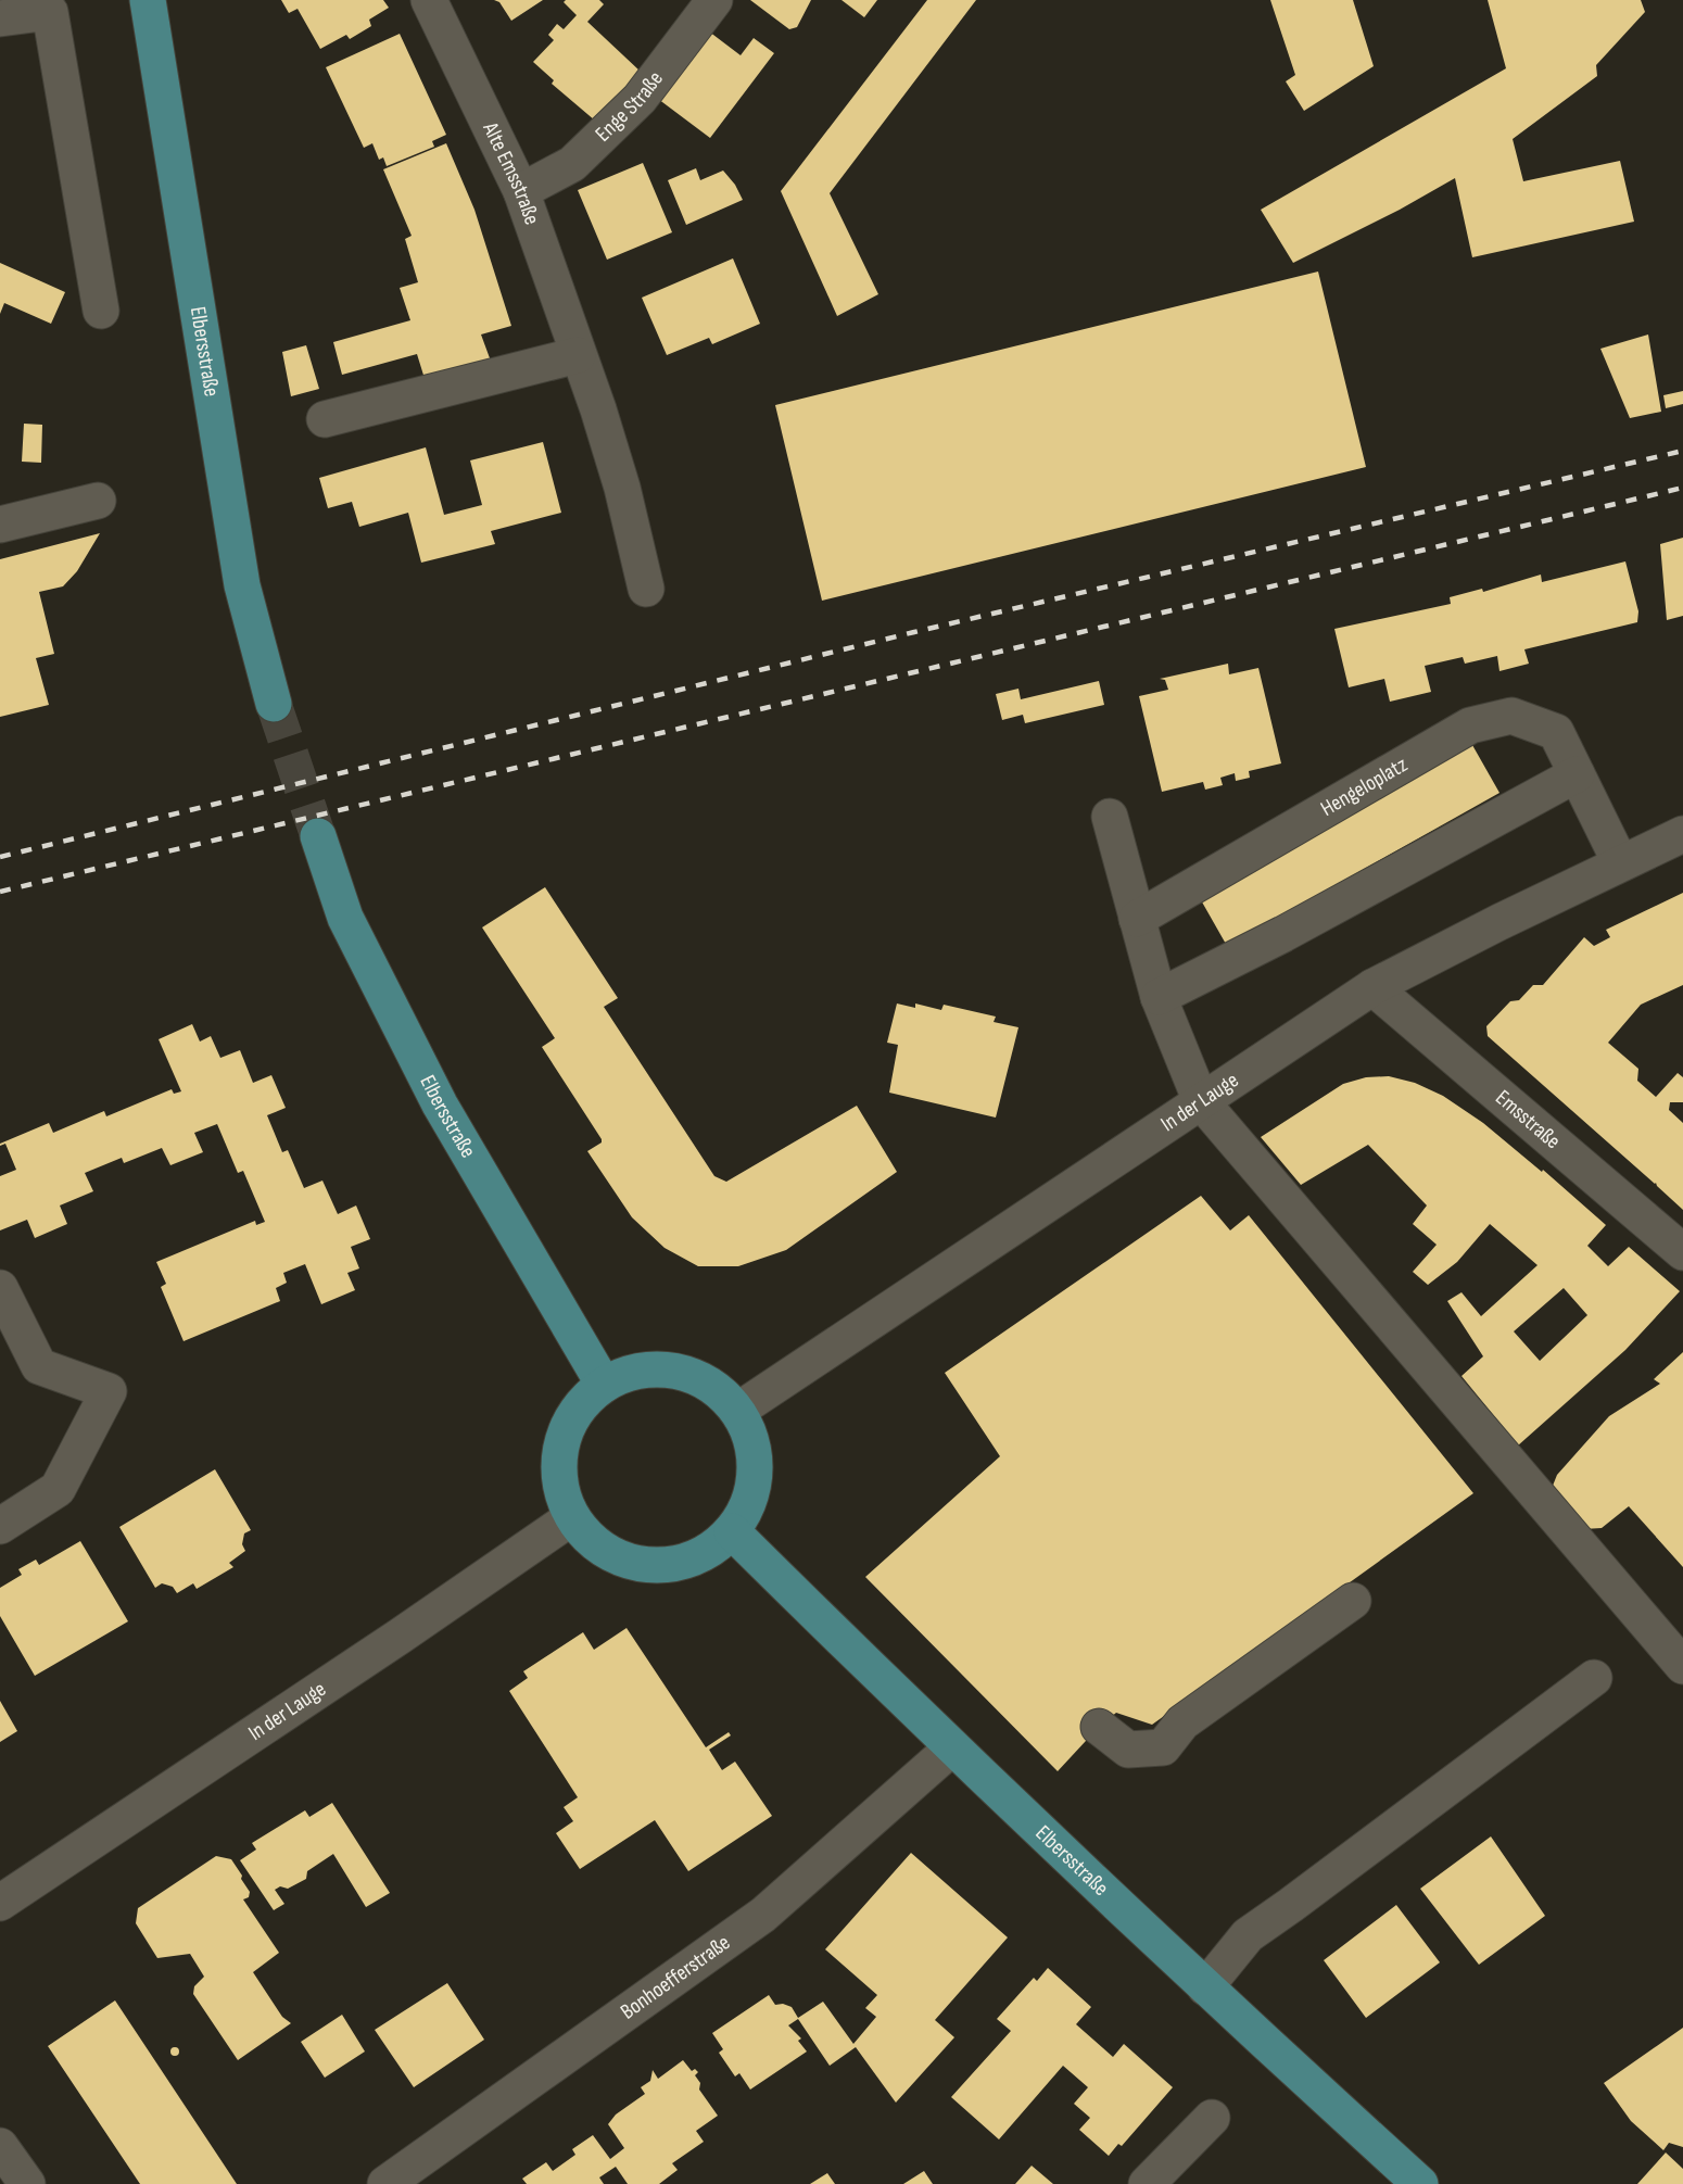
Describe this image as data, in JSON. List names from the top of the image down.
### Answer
{
  "streets": {
    "main road": ["Elbersstraße"],
    "street": [
      "Enge Straße",
      "Alte Emsstraße",
      "Hengeloplatz",
      "In der Lauge",
      "Emsstraße",
      "Bonhoefferstraße"
    ]
  },
  "crossings": [
    ["Enge Straße", "Alte Emsstraße"],
    ["Elbersstraße", "In der Lauge"],
    ["Elbersstraße", "Bonhoefferstraße"],
    ["Hengeloplatz", "In der Lauge"],
    ["In der Lauge", "Emsstraße"]
  ]
}
